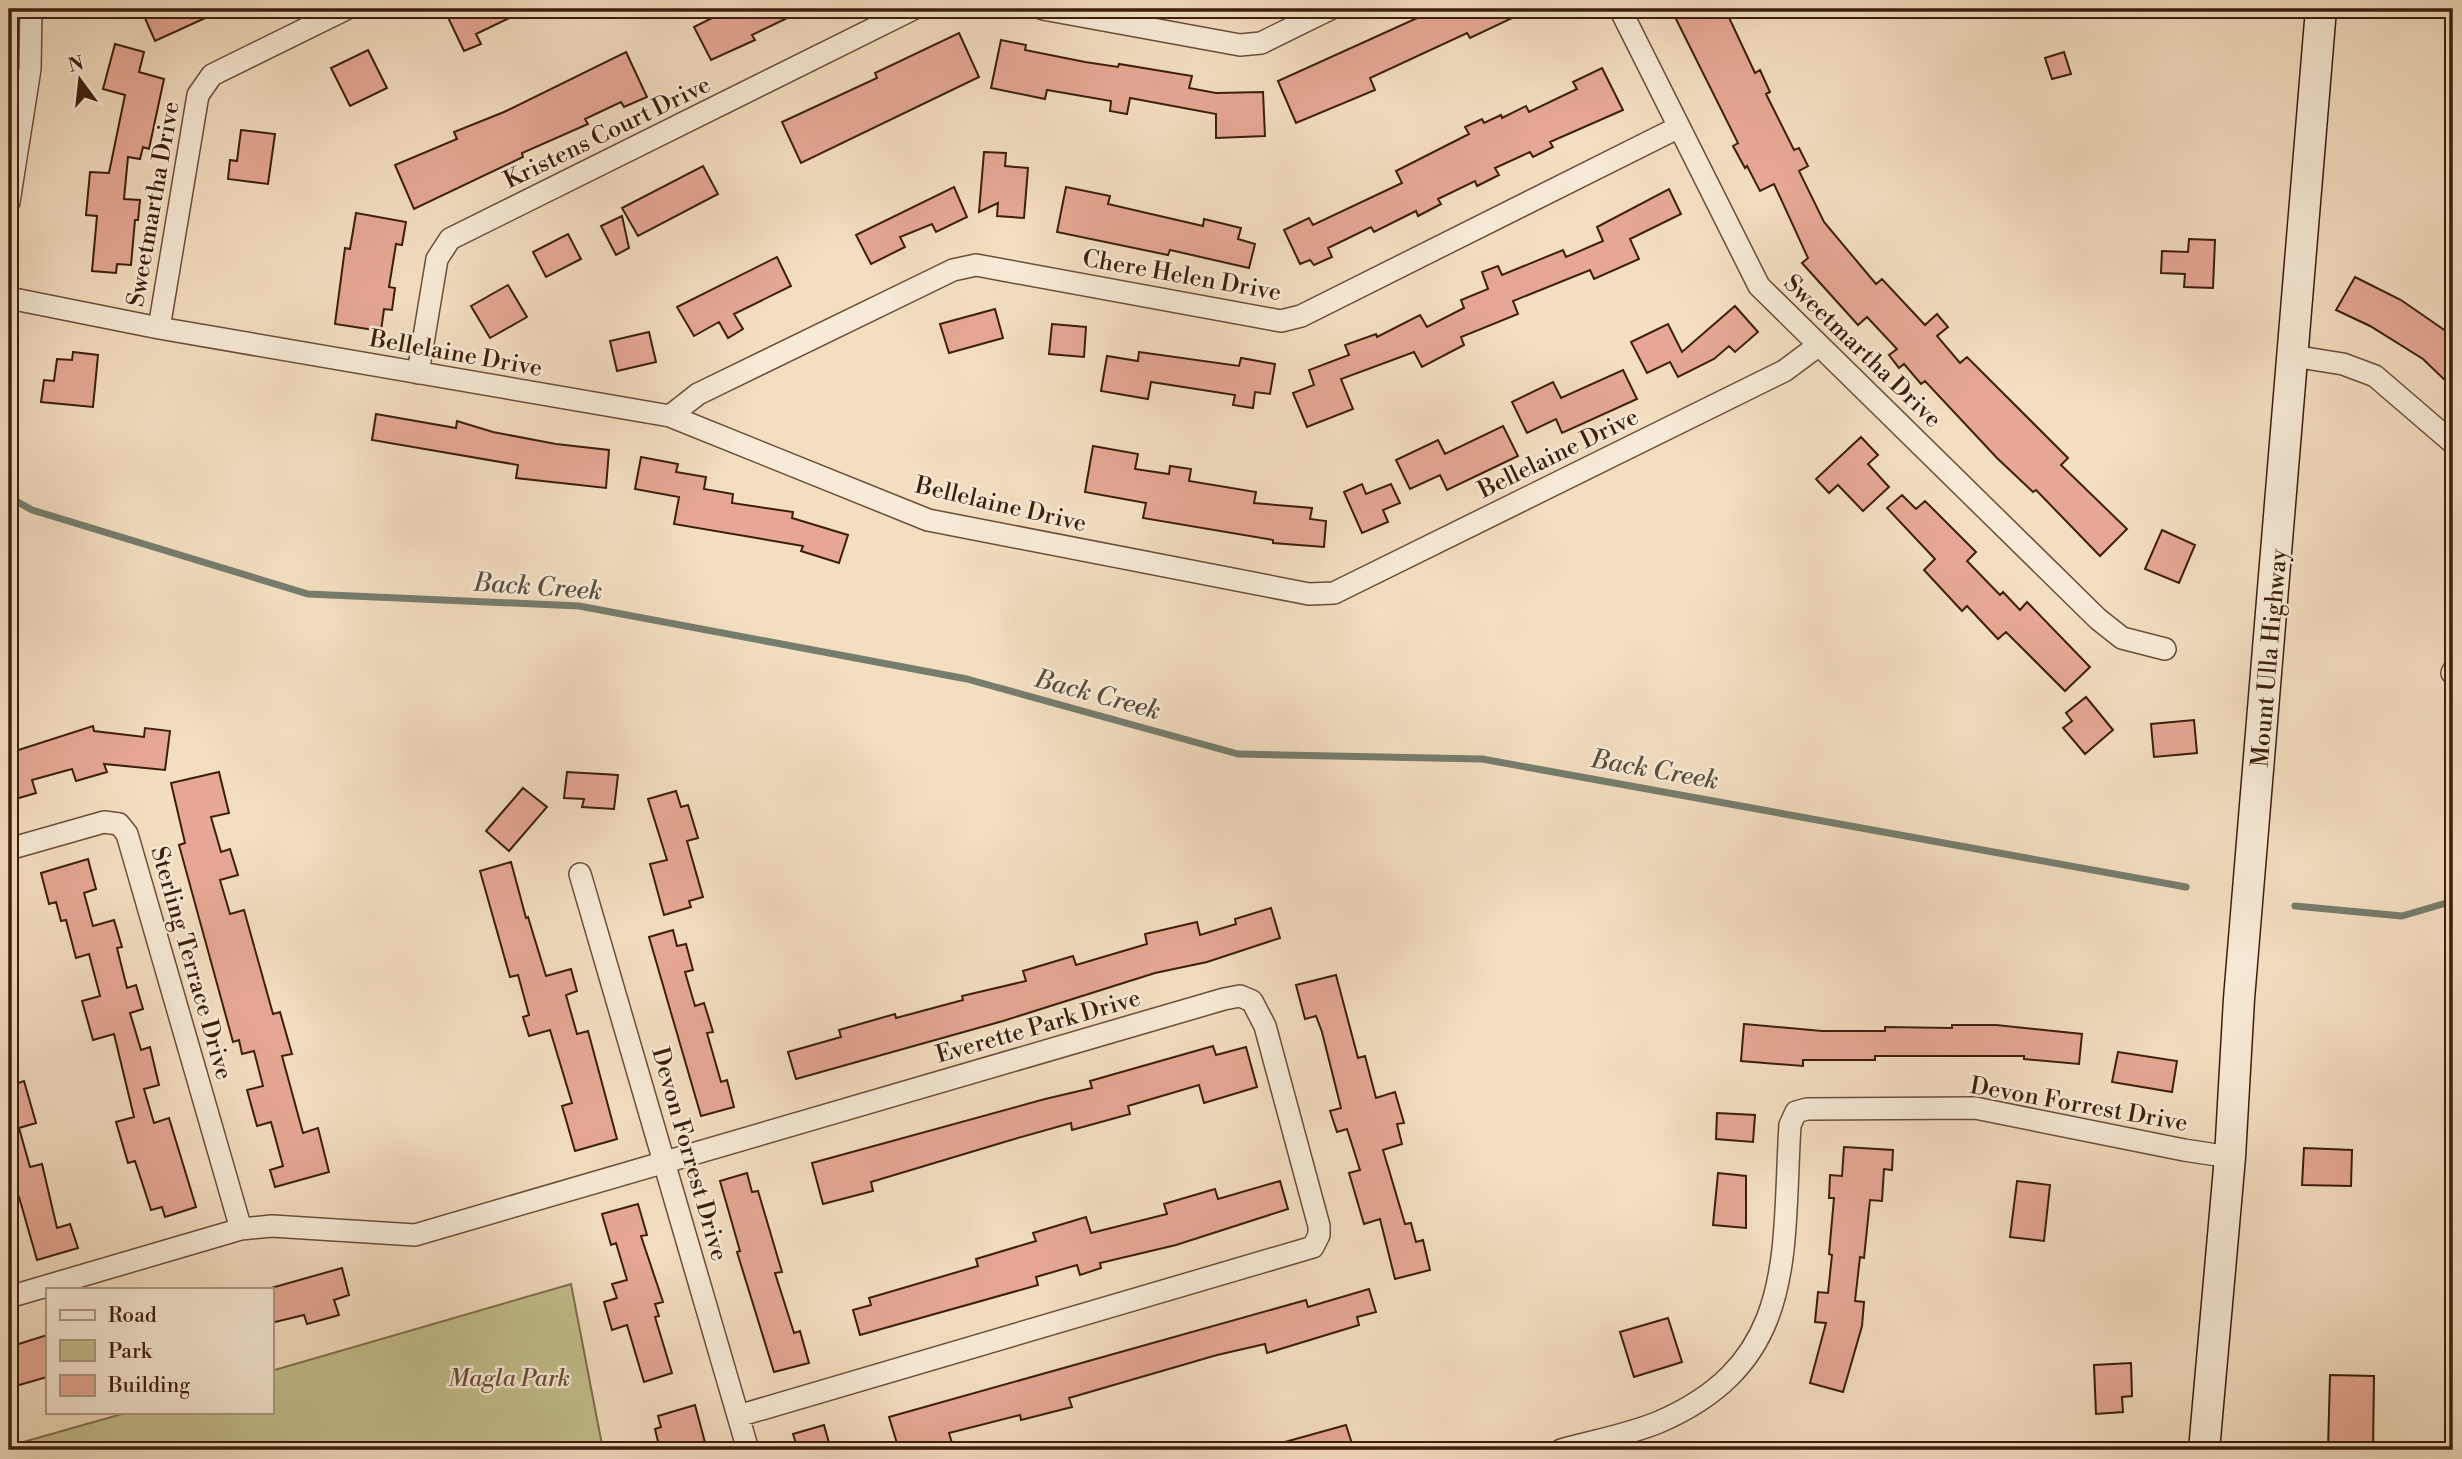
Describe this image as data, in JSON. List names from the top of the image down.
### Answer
{
  "streets": {
    "main road": ["Mount Ulla Highway"],
    "street": [
      "Kristens Court Drive",
      "Sweetmartha Drive",
      "Chere Helen Drive",
      "Bellelaine Drive",
      "Sterling Terrace Drive",
      "Everette Park Drive",
      "Devon Forrest Drive"
    ]
  },
  "crossings": [
    ["Kristens Court Drive", "Bellelaine Drive"],
    ["Sweetmartha Drive", "Chere Helen Drive"],
    ["Sweetmartha Drive", "Bellelaine Drive"],
    ["Chere Helen Drive", "Bellelaine Drive"],
    ["Mount Ulla Highway", "Devon Forrest Drive"],
    ["Sterling Terrace Drive", "Everette Park Drive"],
    ["Everette Park Drive", "Devon Forrest Drive"]
  ],
  "water": ["Back Creek"],
  "parks": ["Magla Park"],
  "legend": ["Road", "Park", "Building"],
  "north": "top"
}
